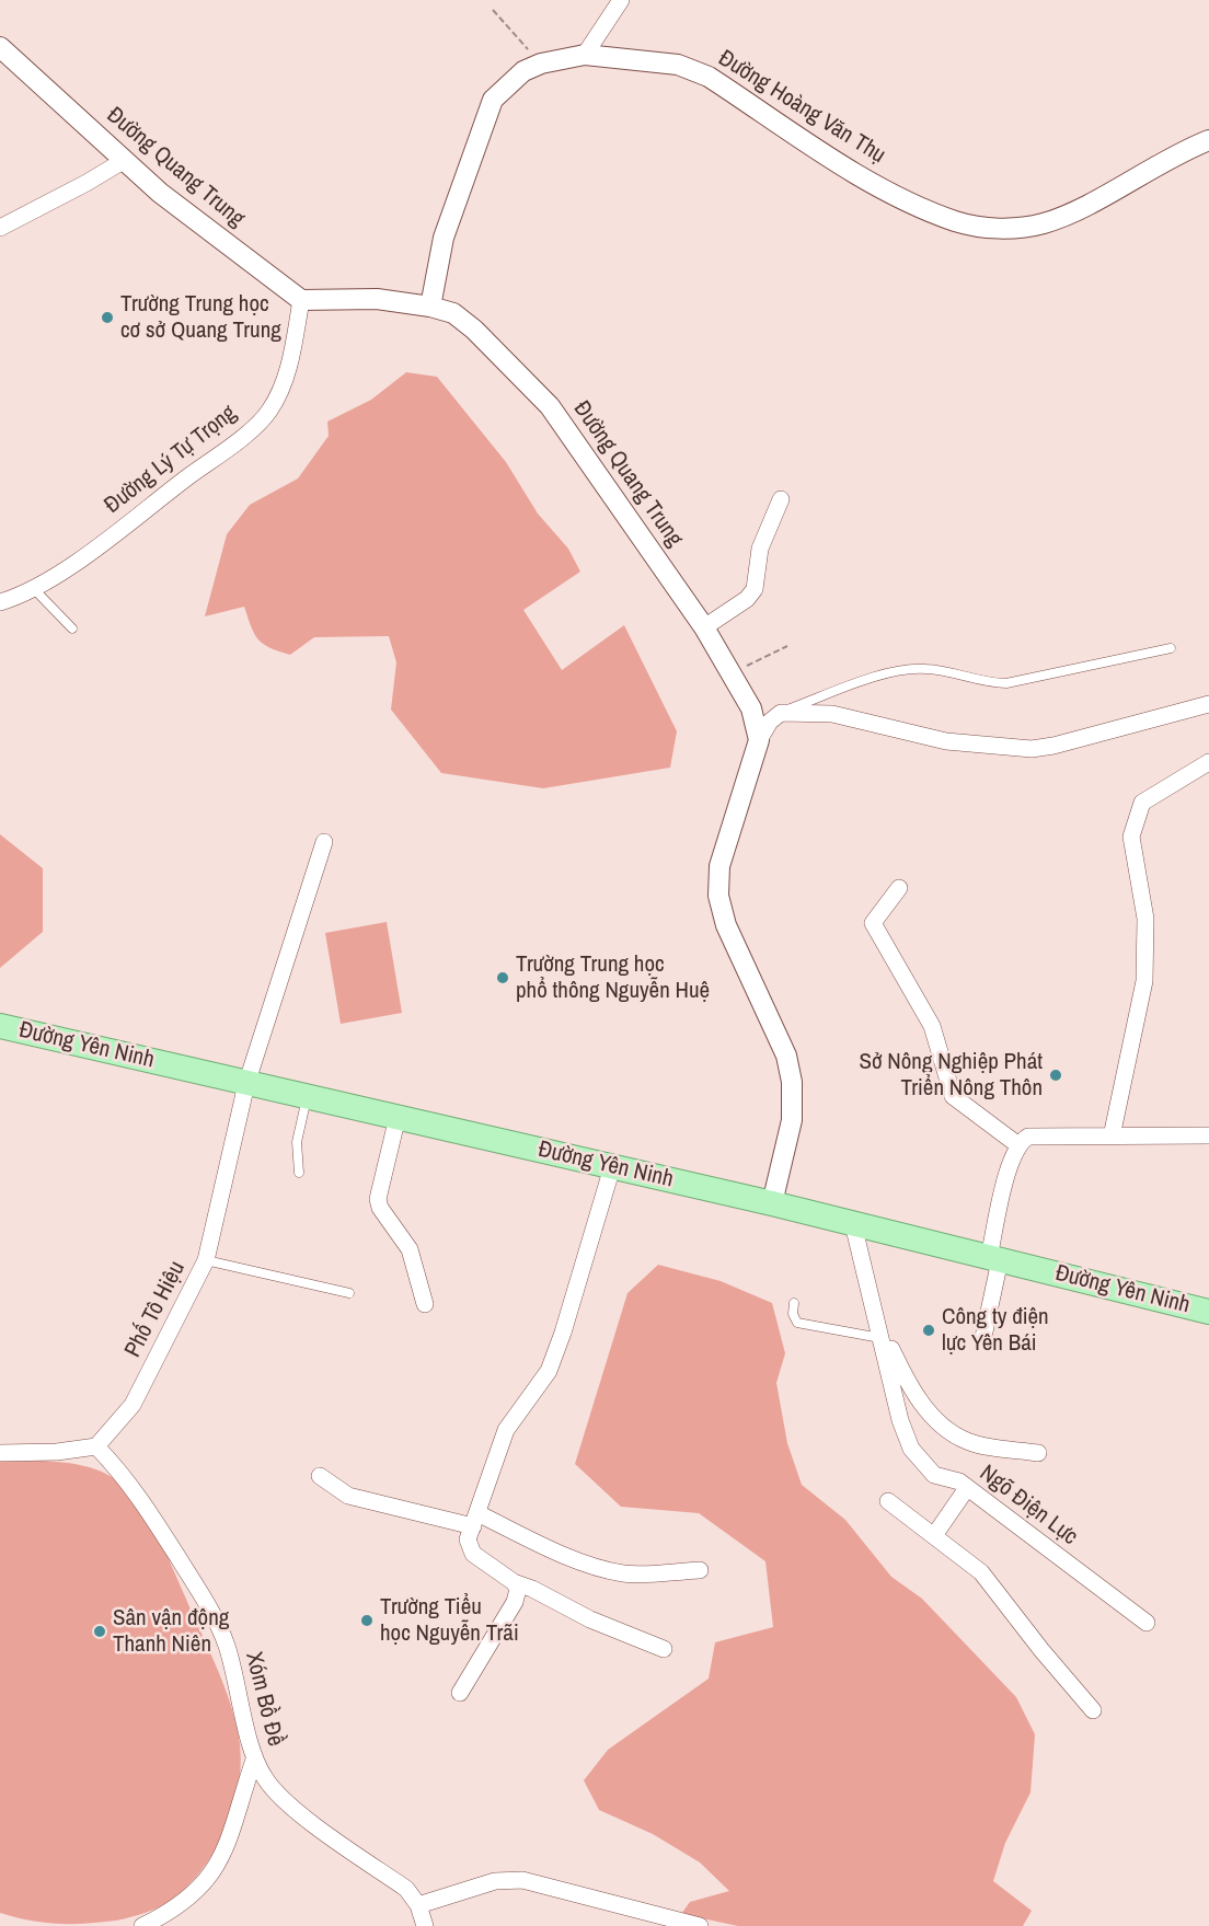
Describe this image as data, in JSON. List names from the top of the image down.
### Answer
{
  "streets": {
    "main road": ["Đường Yên Ninh"],
    "street": [
      "Đường Hoàng Văn Thụ",
      "Đường Quang Trung",
      "Đường Lý Tự Trọng",
      "Phố Tô Hiệu",
      "Ngõ Điện Lực",
      "Xóm Bồ Đề"
    ]
  },
  "crossings": [
    ["Đường Hoàng Văn Thụ", "Đường Quang Trung"],
    ["Đường Quang Trung", "Đường Lý Tự Trọng"],
    ["Đường Yên Ninh", "Phố Tô Hiệu"],
    ["Đường Yên Ninh", "Ngõ Điện Lực"],
    ["Phố Tô Hiệu", "Xóm Bồ Đề"]
  ],
  "places": [
    "Trường Trung học cơ sở Quang Trung",
    "Trường Trung học phổ thông Nguyễn Huệ",
    "Sở Nông Nghiệp Phát Triển Nông Thôn",
    "Công ty điện lực Yên Bái",
    "Trường Tiểu học Nguyễn Trãi",
    "Sân vận động Thanh Niên"
  ]
}
